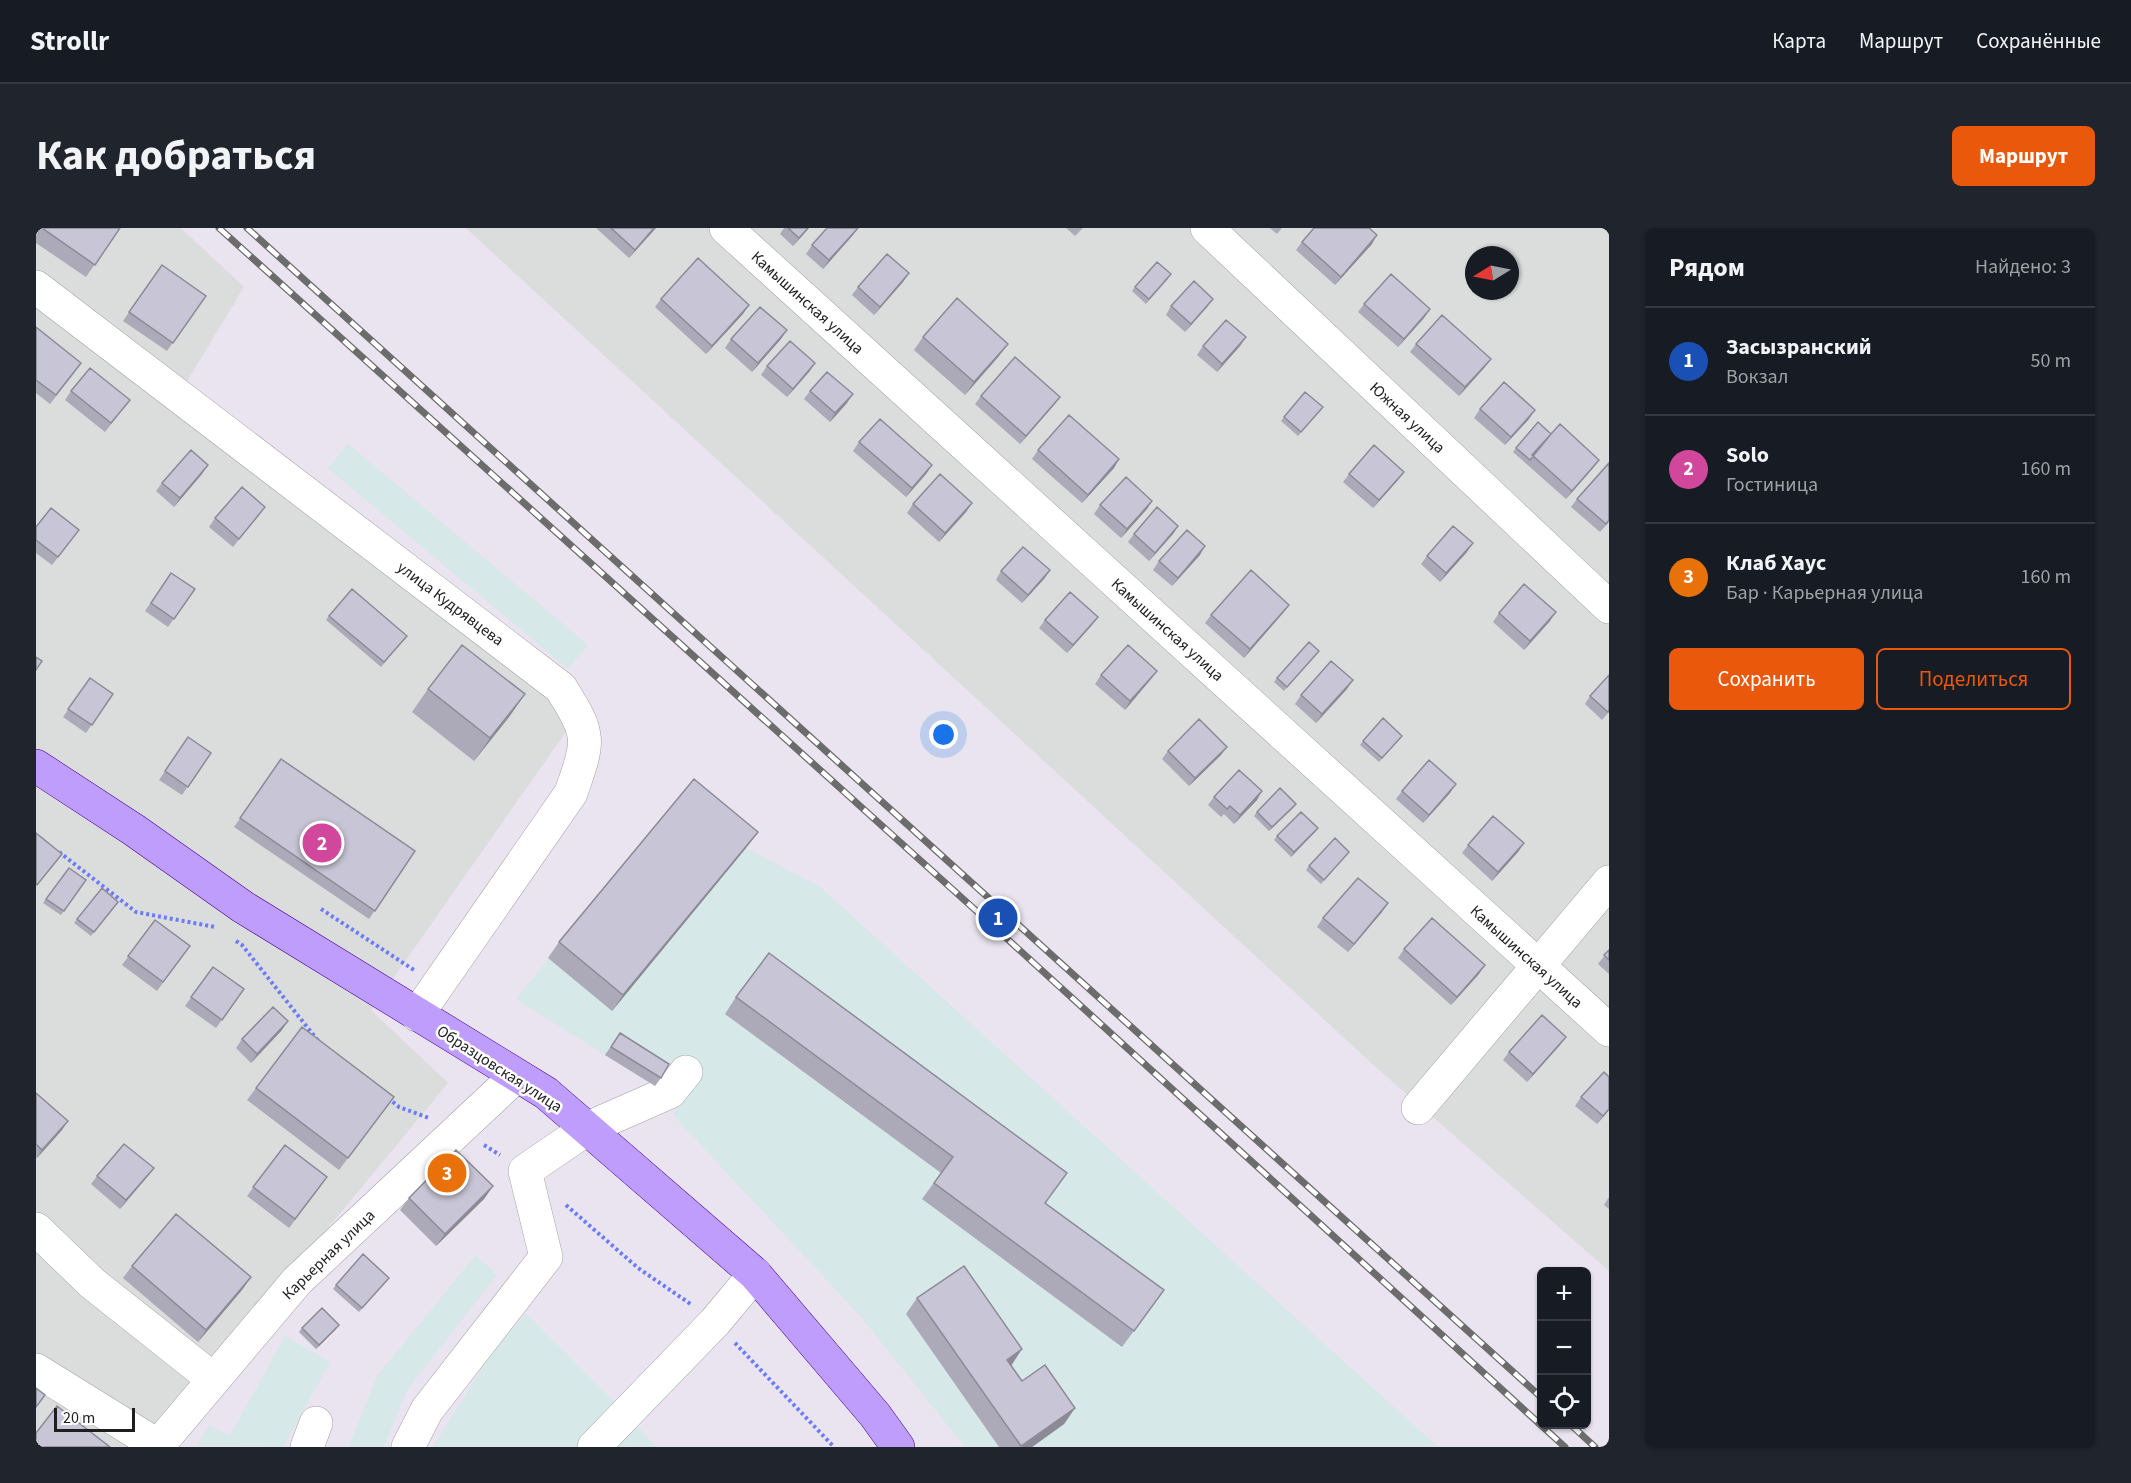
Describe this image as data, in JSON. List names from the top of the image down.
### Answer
{
  "streets": {
    "main road": ["Образцовская улица"],
    "street": [
      "Камышинская улица",
      "Южная улица",
      "улица Кудрявцева",
      "Карьерная улица"
    ]
  },
  "crossings": [
    ["улица Кудрявцева", "Образцовская улица"],
    ["Образцовская улица", "Карьерная улица"]
  ],
  "scale_bar": "20 m",
  "north": "left",
  "page": {
    "header": "Strollr",
    "nav": ["Карта", "Маршрут", "Сохранённые"],
    "title": "Как добраться",
    "buttons": [
      "Маршрут",
      ["Сохранить", "Поделиться"]
    ],
    "heading": ["Рядом", "Найдено: 3"],
    "list": [
      {
        "mark": "1",
        "name": "Засызранский",
        "note": "Вокзал",
        "value": "50 m"
      },
      {
        "mark": "2",
        "name": "Solo",
        "note": "Гостиница",
        "value": "160 m"
      },
      {
        "mark": "3",
        "name": "Клаб Хаус",
        "note": "Бар · Карьерная улица",
        "value": "160 m"
      }
    ],
    "pins": ["2", "1", "3"],
    "map_buttons": ["+", "−"],
    "scale": "20 m"
  }
}
